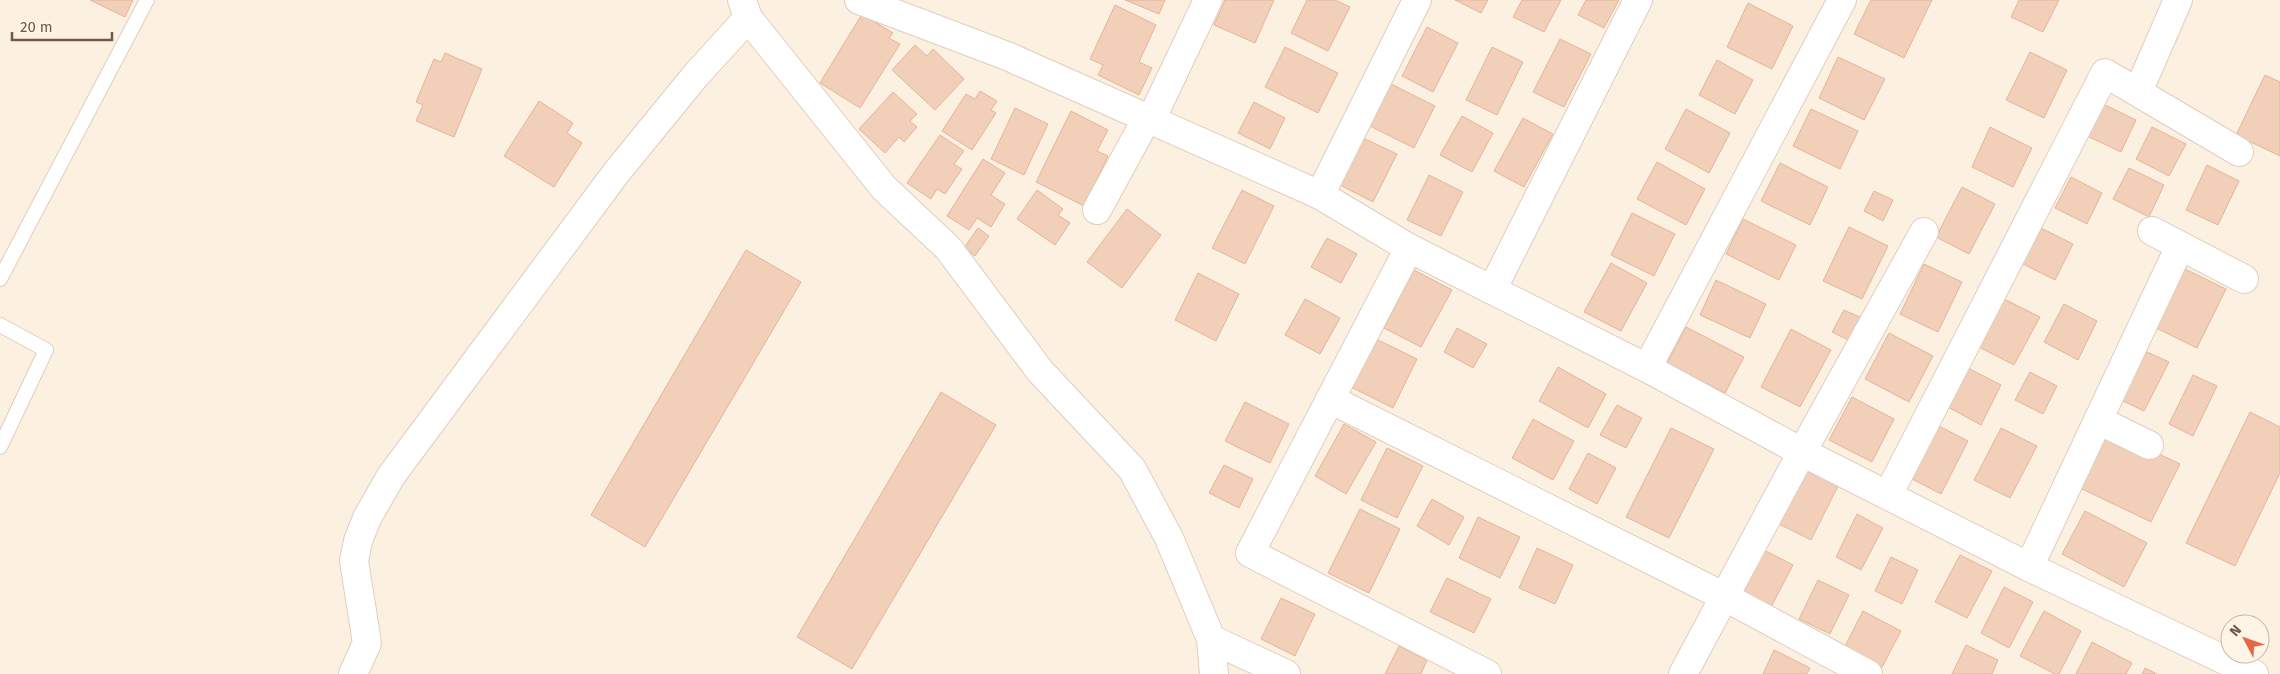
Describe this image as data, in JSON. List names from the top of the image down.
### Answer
{
  "scale_bar": "20 m",
  "north": "top left"
}
